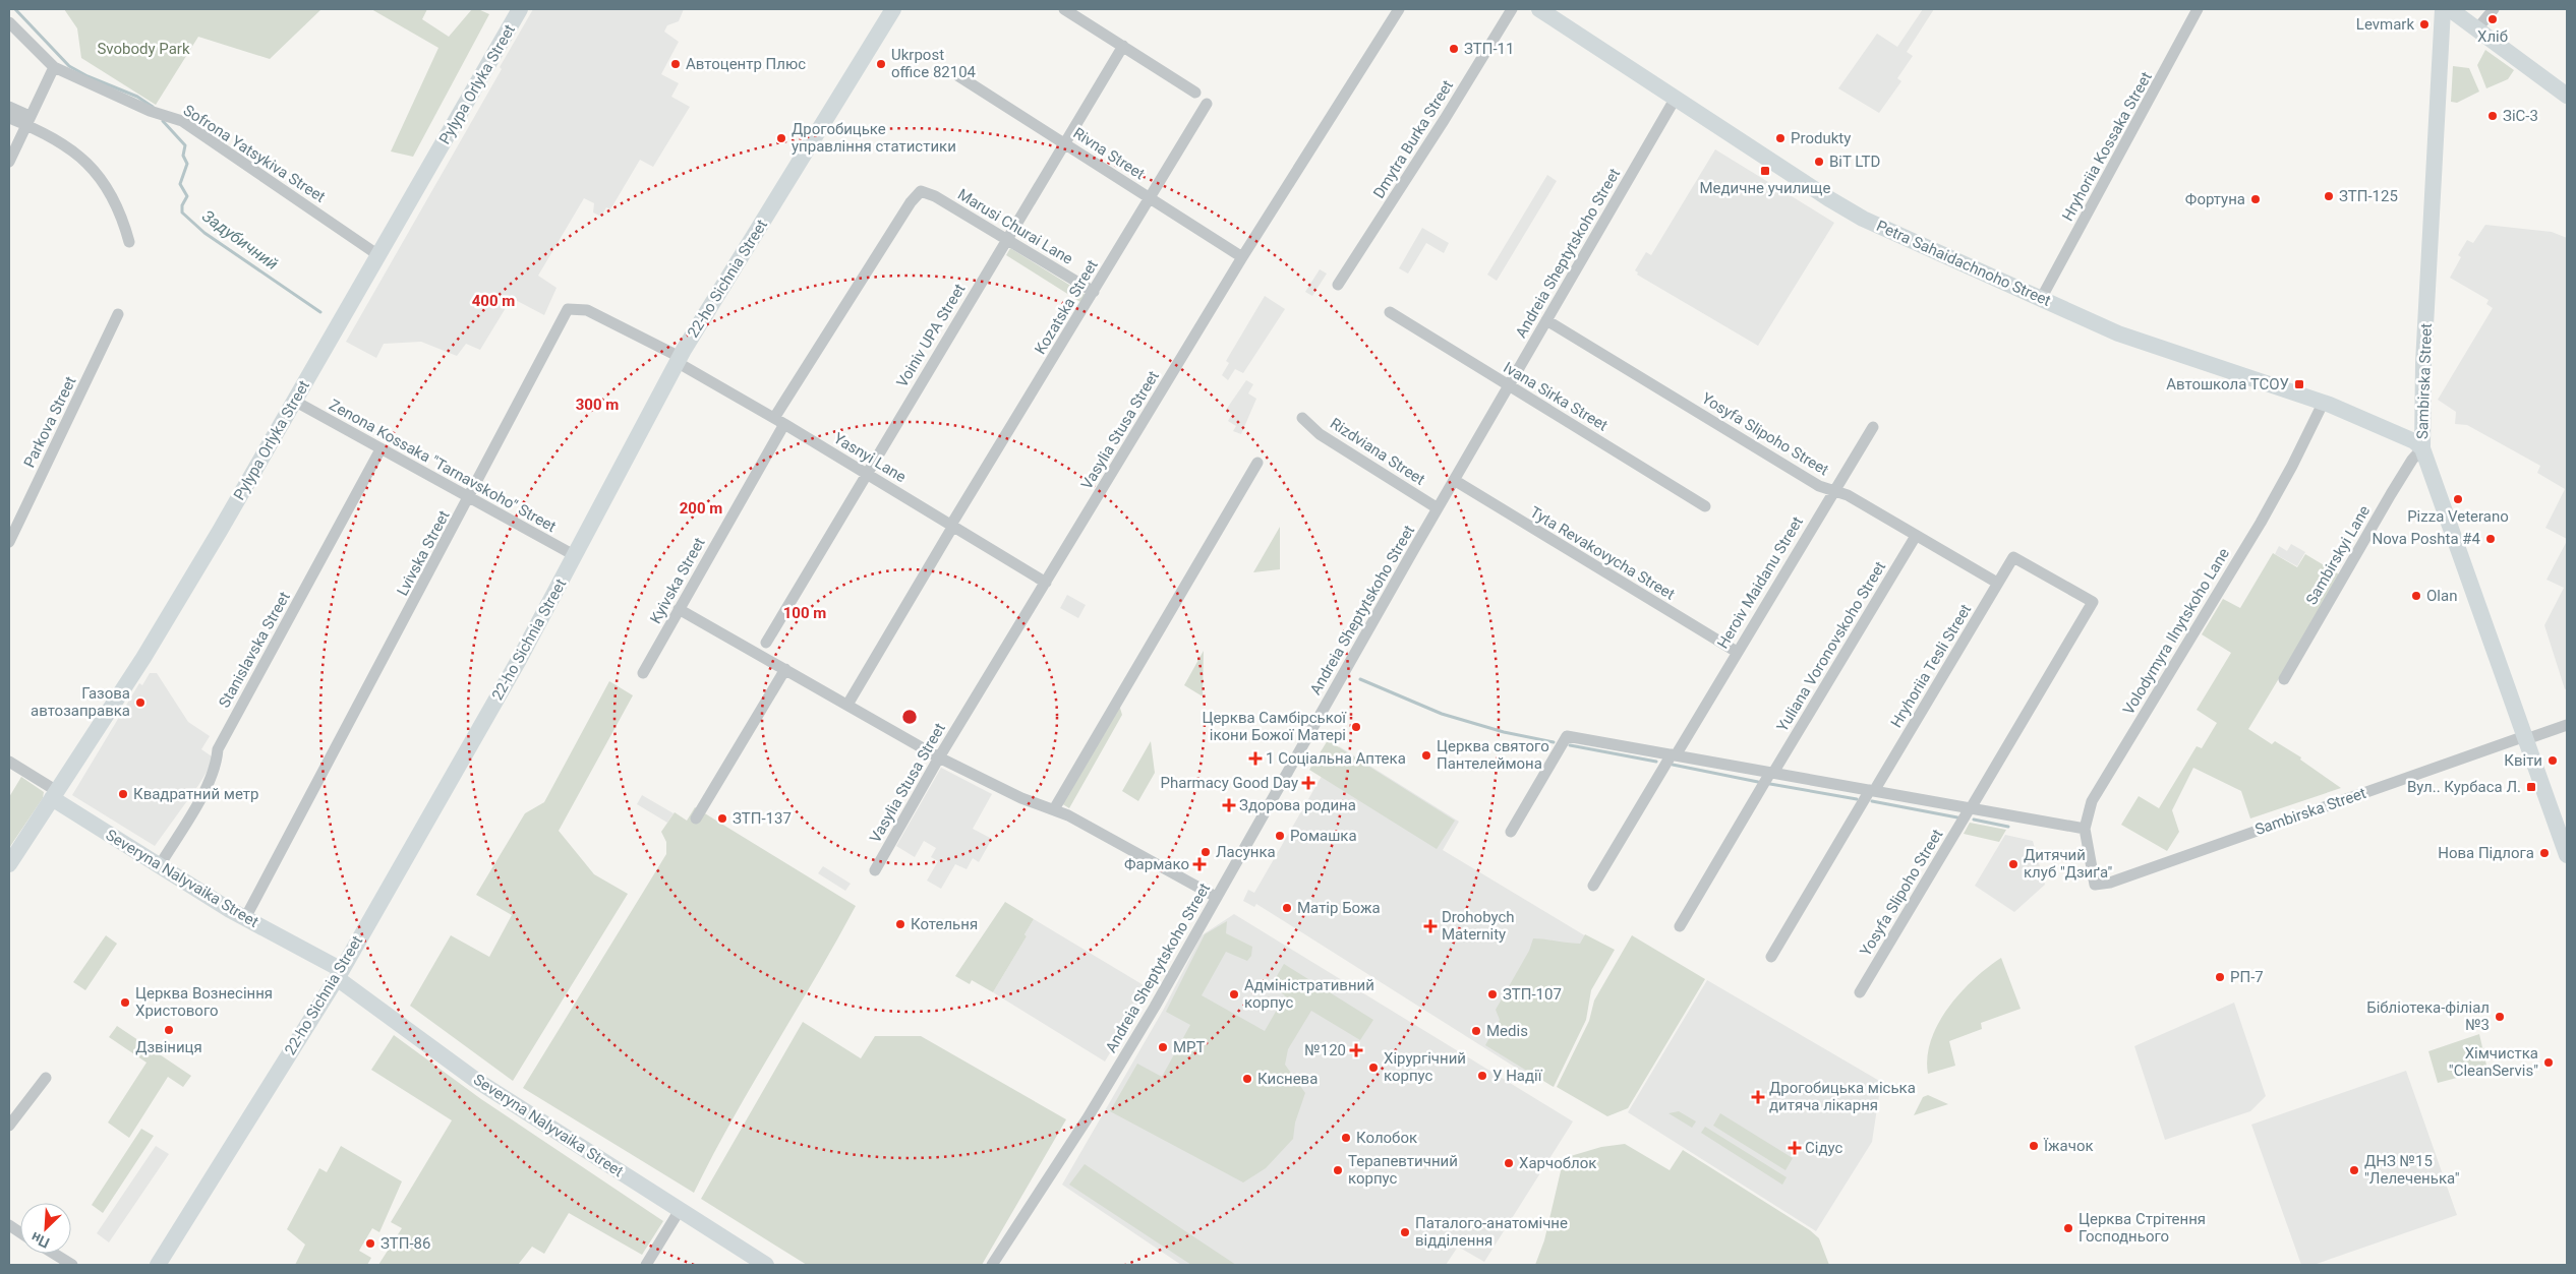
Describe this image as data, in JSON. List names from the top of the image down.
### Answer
{
  "streets": {
    "main road": [
      "Pylypa Orlyka Street",
      "Petra Sahaidachnoho Street",
      "22-ho Sichnia Street",
      "Sambirska Street",
      "Severyna Nalyvaika Street"
    ],
    "street": [
      "Dmytra Burka Street",
      "Hryhoriia Kossaka Street",
      "Sofrona Yatsykiva Street",
      "Rivna Street",
      "Marusi Churai Lane",
      "Andreia Sheptytskoho Street",
      "Kozatska Street",
      "Voiniv UPA Street",
      "Ivana Sirka Street",
      "Parkova Street",
      "Vasylia Stusa Street",
      "Yosyfa Slipoho Street",
      "Rizdviana Street",
      "Yasnyi Lane",
      "Zenona Kossaka \"Tarnavskoho\" Street",
      "Lvivska Street",
      "Tyta Revakovycha Street",
      "Sambirskyi Lane",
      "Kyivska Street",
      "Heroiv Maidanu Street",
      "Volodymyra Ilnytskoho Lane",
      "Yuliana Voronovskoho Street",
      "Stanislavska Street",
      "Hryhoriia Tesli Street"
    ]
  },
  "crossings": [
    ["Pylypa Orlyka Street", "Sofrona Yatsykiva Street"],
    ["Pylypa Orlyka Street", "Zenona Kossaka \"Tarnavskoho\" Street"],
    ["Pylypa Orlyka Street", "Severyna Nalyvaika Street"],
    ["Hryhoriia Kossaka Street", "Petra Sahaidachnoho Street"],
    ["Rivna Street", "Kozatska Street"],
    ["Rivna Street", "Voiniv UPA Street"],
    ["Rivna Street", "Vasylia Stusa Street"],
    ["Marusi Churai Lane", "Kozatska Street"],
    ["Marusi Churai Lane", "Voiniv UPA Street"],
    ["Marusi Churai Lane", "Kyivska Street"],
    ["Andreia Sheptytskoho Street", "Petra Sahaidachnoho Street"],
    ["Andreia Sheptytskoho Street", "Ivana Sirka Street"],
    ["Andreia Sheptytskoho Street", "Yosyfa Slipoho Street"],
    ["Andreia Sheptytskoho Street", "Rizdviana Street"],
    ["Andreia Sheptytskoho Street", "Tyta Revakovycha Street"],
    ["Petra Sahaidachnoho Street", "Sambirska Street"],
    ["Petra Sahaidachnoho Street", "Sambirskyi Lane"],
    ["Petra Sahaidachnoho Street", "Volodymyra Ilnytskoho Lane"],
    ["22-ho Sichnia Street", "Yasnyi Lane"],
    ["22-ho Sichnia Street", "Zenona Kossaka \"Tarnavskoho\" Street"],
    ["22-ho Sichnia Street", "Lvivska Street"],
    ["22-ho Sichnia Street", "Severyna Nalyvaika Street"],
    ["Kozatska Street", "Yasnyi Lane"],
    ["Voiniv UPA Street", "Yasnyi Lane"],
    ["Sambirska Street", "Sambirskyi Lane"],
    ["Sambirska Street", "Volodymyra Ilnytskoho Lane"],
    ["Vasylia Stusa Street", "Yasnyi Lane"],
    ["Yosyfa Slipoho Street", "Heroiv Maidanu Street"],
    ["Yosyfa Slipoho Street", "Yuliana Voronovskoho Street"],
    ["Yosyfa Slipoho Street", "Hryhoriia Tesli Street"],
    ["Yasnyi Lane", "Lvivska Street"],
    ["Yasnyi Lane", "Kyivska Street"],
    ["Zenona Kossaka \"Tarnavskoho\" Street", "Lvivska Street"],
    ["Zenona Kossaka \"Tarnavskoho\" Street", "Stanislavska Street"],
    ["Lvivska Street", "Severyna Nalyvaika Street"],
    ["Tyta Revakovycha Street", "Heroiv Maidanu Street"],
    ["Stanislavska Street", "Severyna Nalyvaika Street"]
  ],
  "water": ["Задубичний"],
  "parks": ["Svobody Park"],
  "places": {
    "other": [
      "Хліб",
      "Levmark",
      "ЗТП-11",
      "Автоцентр Плюс",
      "Ukrpost office 82104",
      "ЗіС-3",
      "Дрогобицьке управління статистики",
      "Produkty",
      "BіT LTD",
      "ЗТП-125",
      "Фортуна",
      "Pizza Veterano",
      "Nova Poshta #4",
      "Olan",
      "Газова автозаправка",
      "Церква Самбірської ікони Божої Матері",
      "Церква святого Пантелеймона",
      "Квіти",
      "Квадратний метр",
      "ЗТП-137",
      "Ромашка",
      "Ласунка",
      "Нова Підлога",
      "Дитячий клуб \"Дзиґа\"",
      "Матір Божа",
      "Котельня",
      "РП-7",
      "Адміністративний корпус",
      "ЗТП-107",
      "Церква Вознесіння Христового",
      "Бібліотека-філіал №3",
      "Дзвіниця",
      "Medis",
      "МРТ",
      "Хімчистка \"CleanServis\"",
      "Хірургічний корпус",
      "У Надії",
      "Киснева",
      "Колобок",
      "Їжачок",
      "Харчоблок",
      "Терапевтичний корпус",
      "ДНЗ №15 \"Лелеченька\"",
      "Церква Стрітення Господнього",
      "Паталого-анатомічне відділення",
      "ЗТП-86"
    ],
    "transit": ["Медичне училище", "Автошкола ТСОУ", "Вул.. Курбаса Л."],
    "health": [
      "1 Соціальна Аптека",
      "Pharmacy Good Day",
      "Здорова родина",
      "Фармако",
      "Drohobych Maternity",
      "№120",
      "Дрогобицька міська дитяча лікарня",
      "Сідус"
    ]
  },
  "north": "bottom left",
  "rings": [
    "400 m",
    "300 m",
    "200 m",
    "100 m"
  ]
}
